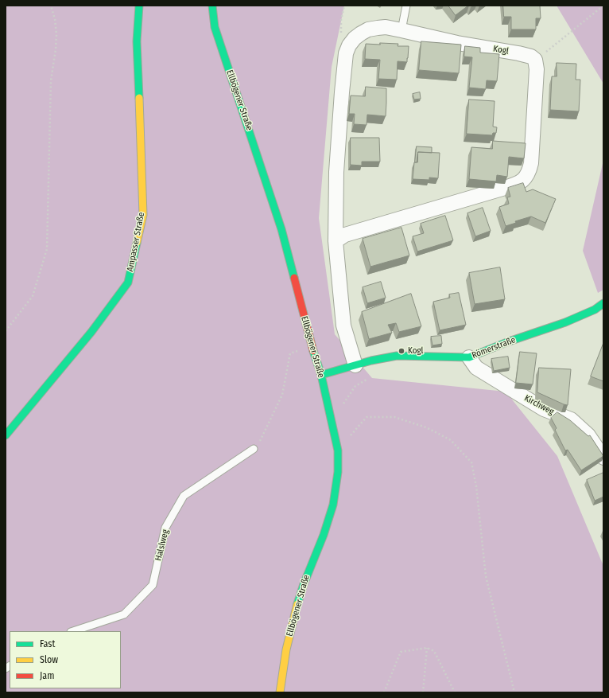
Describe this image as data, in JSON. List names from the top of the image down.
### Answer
{
  "streets": {
    "main road": ["Ellbögener Straße", "Ampasser Straße", "Römerstraße"],
    "street": ["Kogl", "Kirchweg"],
    "lane": ["Halslweg"]
  },
  "crossings": [
    ["Kogl", "Römerstraße"],
    ["Ellbögener Straße", "Römerstraße"],
    ["Römerstraße", "Kirchweg"]
  ],
  "places": ["Kogl"],
  "legend": ["Fast", "Slow", "Jam"]
}
